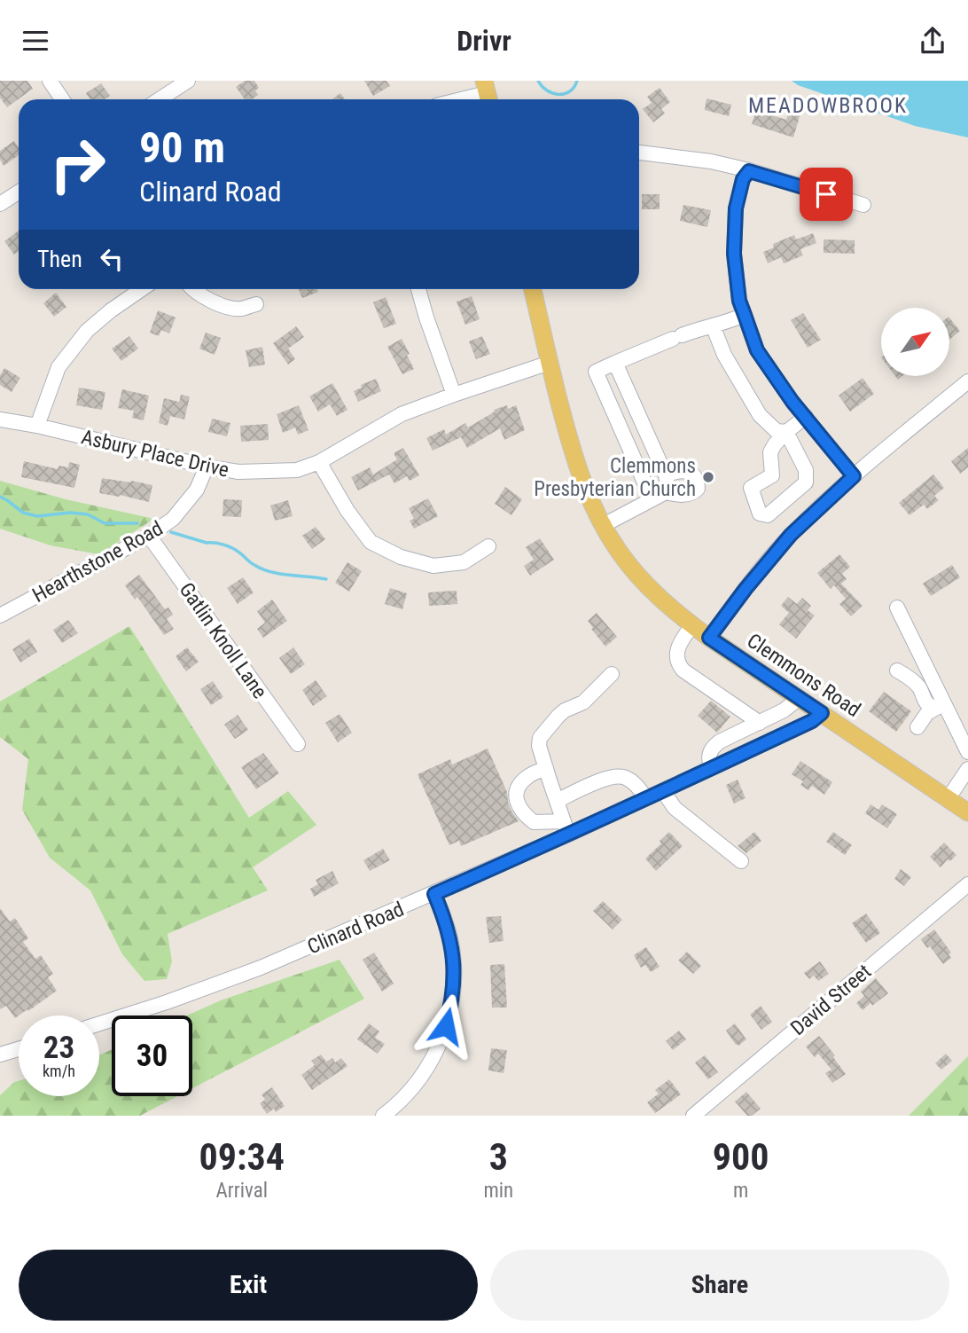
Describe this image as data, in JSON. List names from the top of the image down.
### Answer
{
  "streets": {
    "main road": ["Clemmons Road"],
    "street": [
      "Asbury Place Drive",
      "Hearthstone Road",
      "Gatlin Knoll Lane",
      "Clinard Road",
      "David Street"
    ]
  },
  "crossings": [
    ["Asbury Place Drive", "Hearthstone Road"],
    ["Asbury Place Drive", "Clemmons Road"],
    ["Hearthstone Road", "Gatlin Knoll Lane"],
    ["Clemmons Road", "Clinard Road"]
  ],
  "districts": ["MEADOWBROOK"],
  "places": ["Clemmons Presbyterian Church"],
  "north": "top right",
  "page": {
    "header": "Drivr",
    "turn": ["90 m", "Clinard Road"],
    "then": "Then",
    "speed": "23 km/h",
    "limit": "30",
    "eta": [
      "09:34",
      "Arrival",
      "3",
      "min",
      "900",
      "m"
    ],
    "buttons": ["Exit", "Share"]
  }
}
